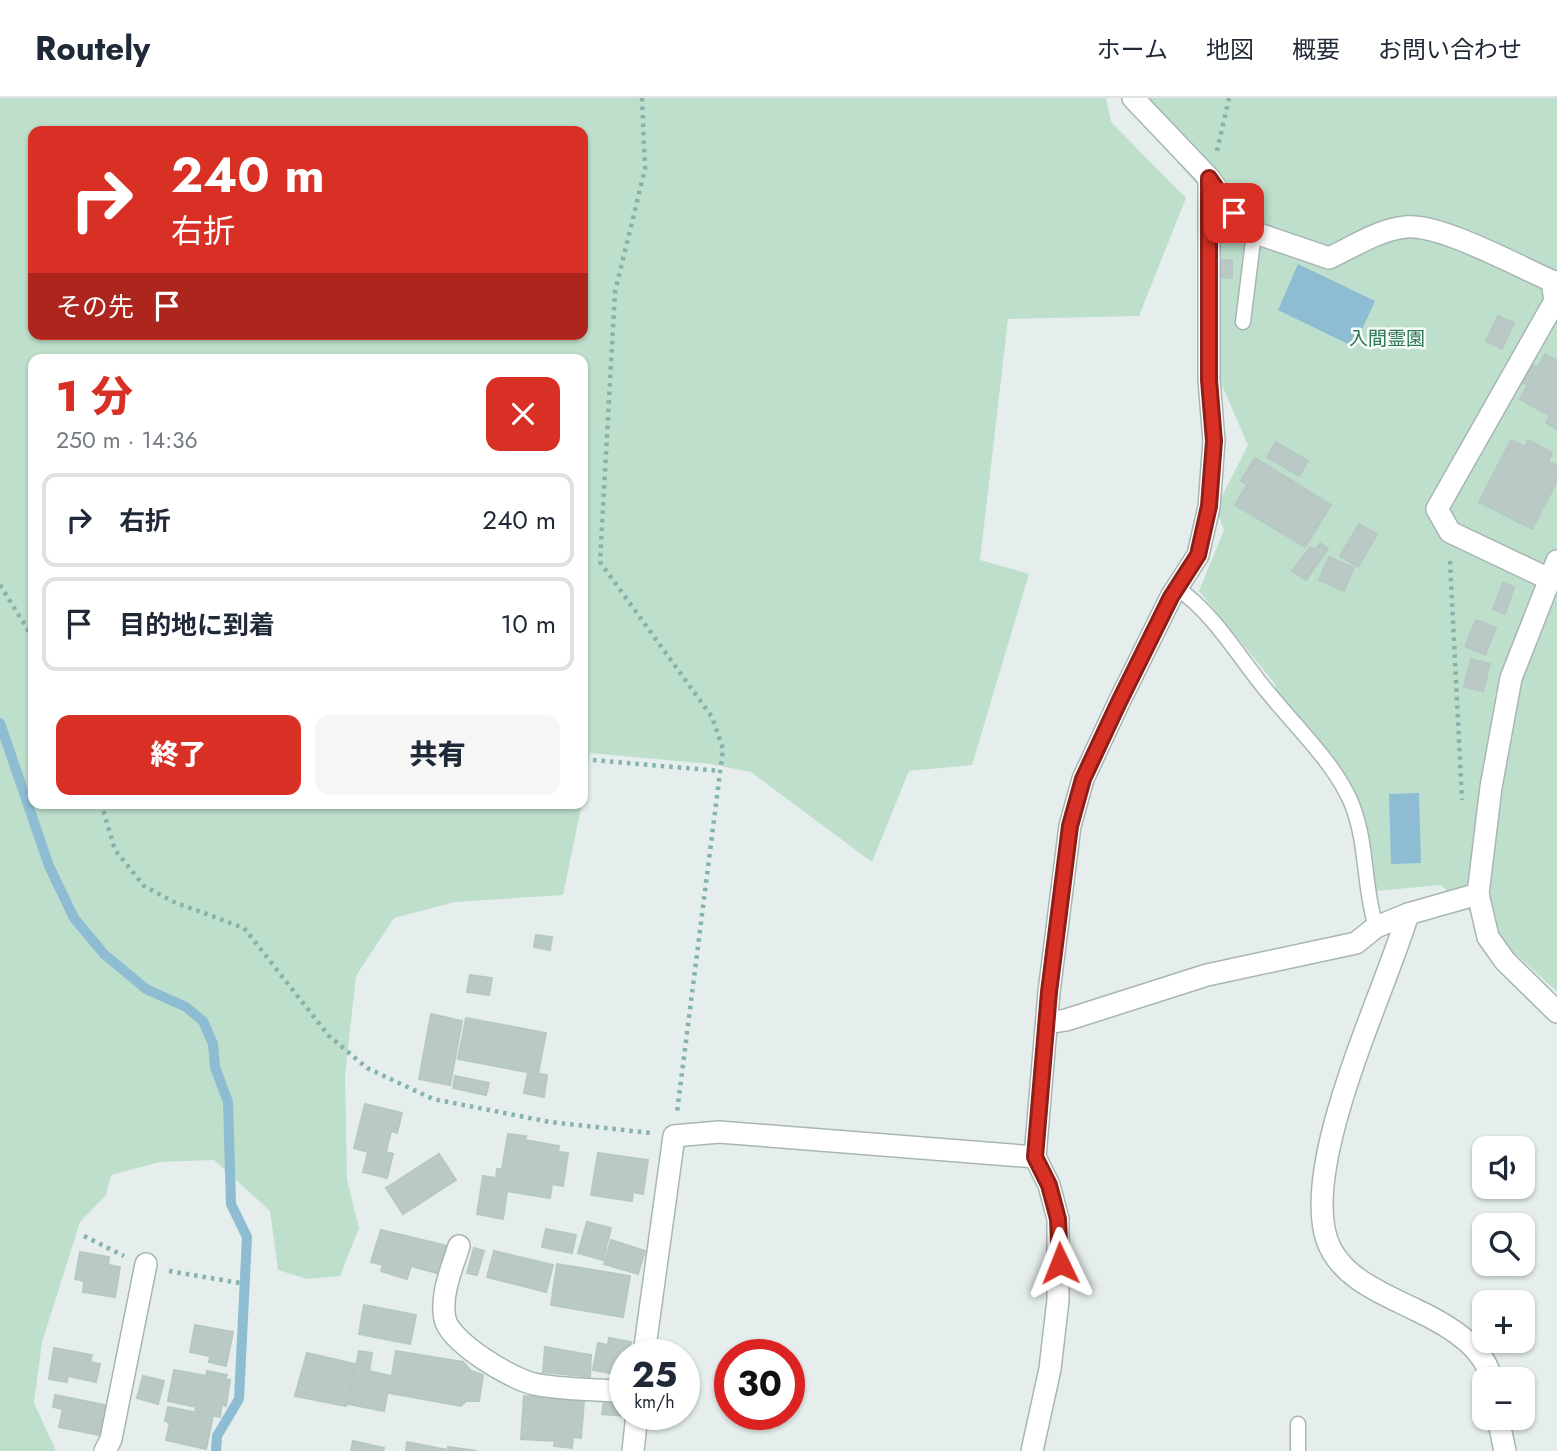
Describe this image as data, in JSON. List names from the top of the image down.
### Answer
{
  "parks": ["入間霊園"],
  "page": {
    "header": "Routely",
    "nav": [
      "ホーム",
      "地図",
      "概要",
      "お問い合わせ"
    ],
    "turn": ["240 m", "右折"],
    "then": "その先",
    "heading": ["1 分", "250 m · 14:36"],
    "list": [
      {
        "name": "右折",
        "value": "240 m"
      },
      {
        "name": "目的地に到着",
        "value": "10 m"
      }
    ],
    "buttons": ["終了", "共有"],
    "map_buttons": ["+", "−"],
    "speed": "25 km/h",
    "limit": "30"
  }
}
